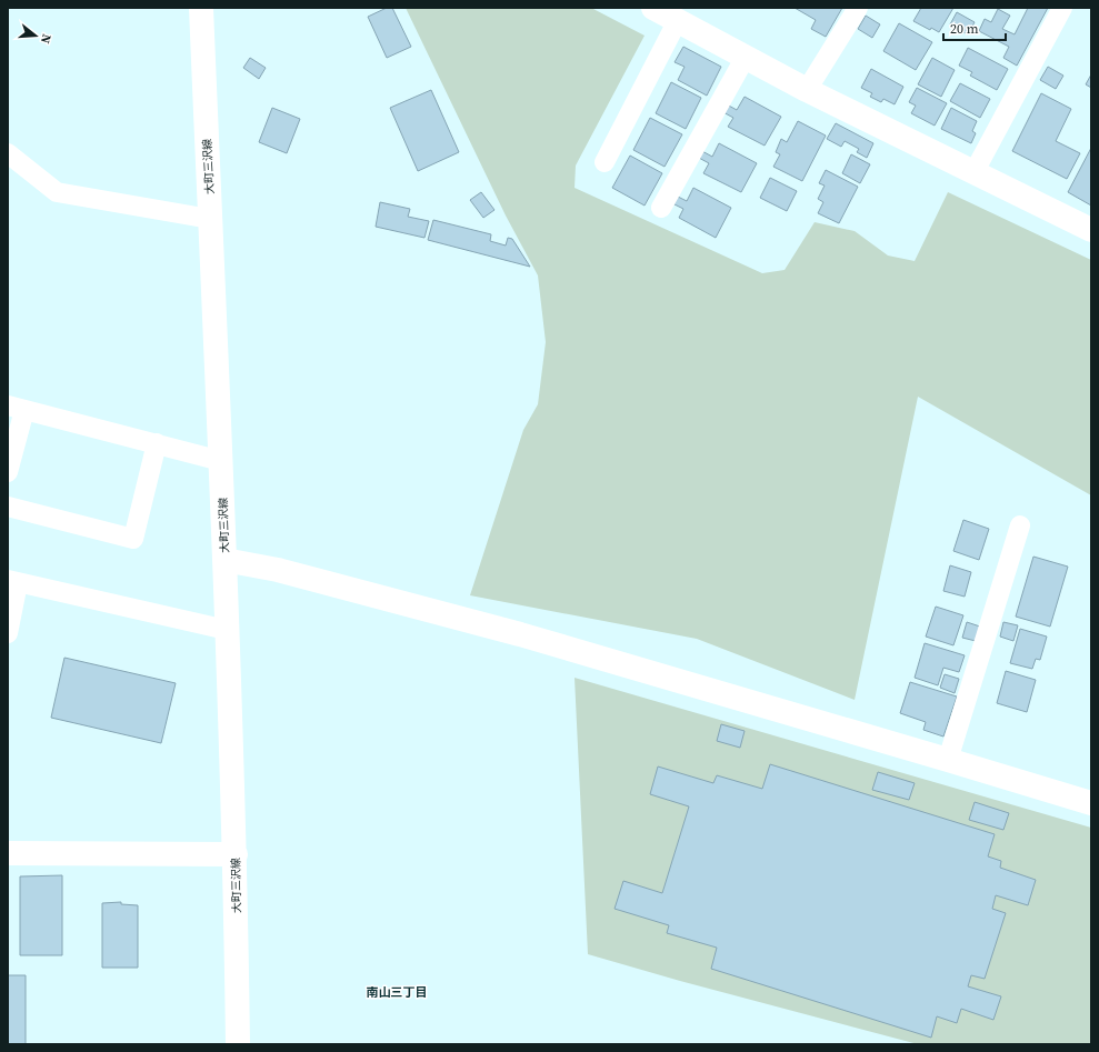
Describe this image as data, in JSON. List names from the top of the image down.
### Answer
{
  "streets": {
    "street": ["大町三沢線"]
  },
  "districts": ["南山三丁目"],
  "scale_bar": "20 m",
  "north": "right"
}
